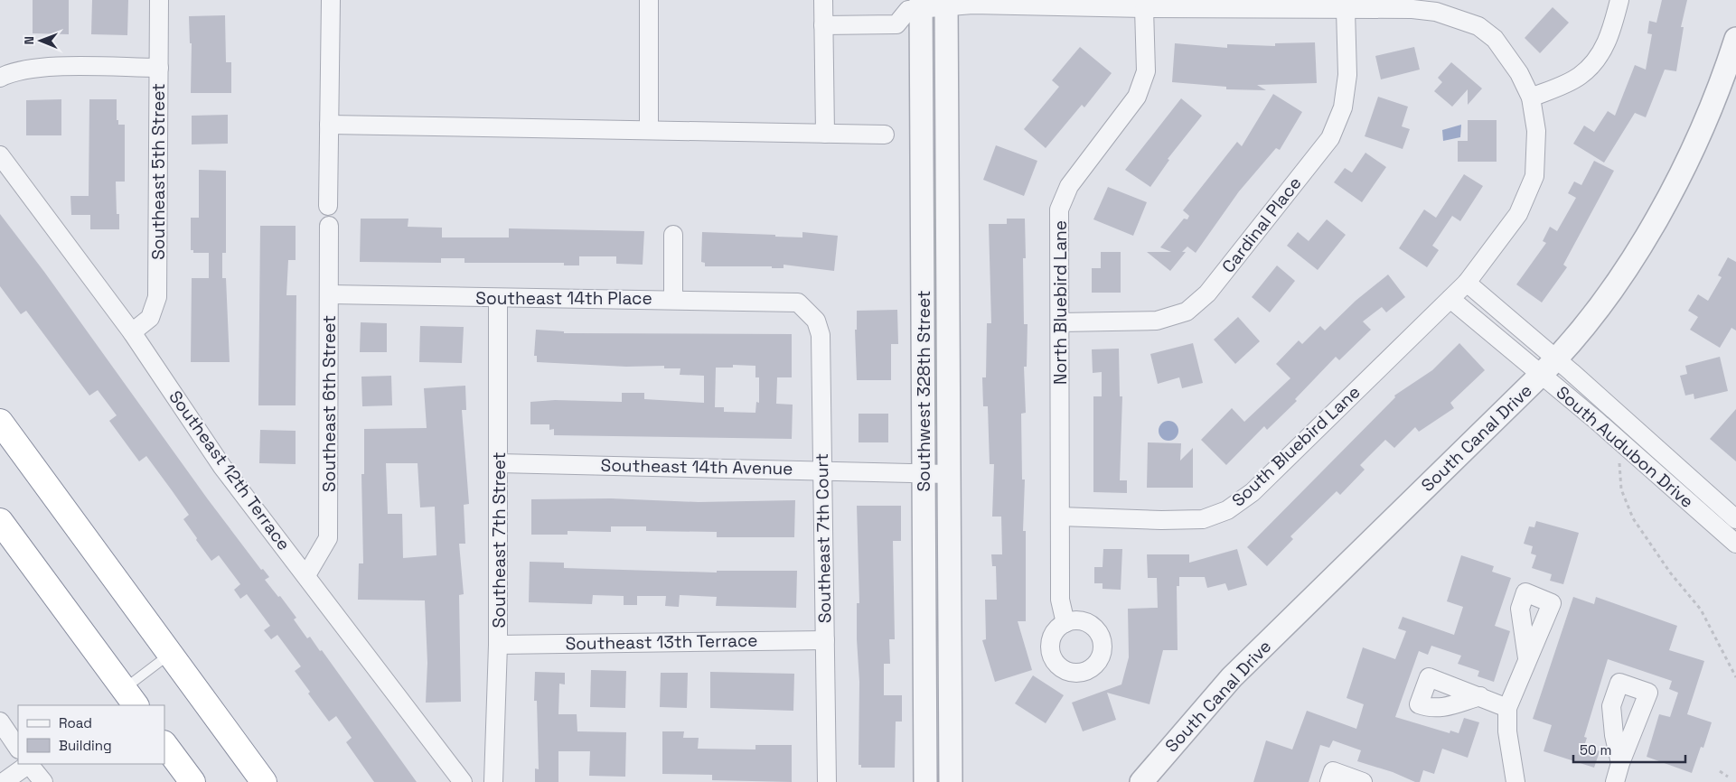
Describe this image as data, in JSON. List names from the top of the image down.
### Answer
{
  "streets": {
    "street": [
      "Southeast 5th Street",
      "Cardinal Place",
      "Southeast 14th Place",
      "North Bluebird Lane",
      "Southwest 328th Street",
      "Southeast 6th Street",
      "South Canal Drive",
      "South Bluebird Lane",
      "South Audubon Drive",
      "Southeast 14th Avenue",
      "Southeast 12th Terrace",
      "Southeast 7th Court",
      "Southeast 7th Street",
      "Southeast 13th Terrace"
    ]
  },
  "crossings": [
    ["Southeast 5th Street", "Southeast 12th Terrace"],
    ["Cardinal Place", "North Bluebird Lane"],
    ["Cardinal Place", "South Bluebird Lane"],
    ["Southeast 14th Place", "Southeast 6th Street"],
    ["Southeast 14th Place", "Southeast 7th Court"],
    ["Southeast 14th Place", "Southeast 7th Street"],
    ["North Bluebird Lane", "South Bluebird Lane"],
    ["Southwest 328th Street", "South Bluebird Lane"],
    ["Southwest 328th Street", "Southeast 14th Avenue"],
    ["Southeast 6th Street", "Southeast 12th Terrace"],
    ["South Canal Drive", "South Audubon Drive"],
    ["South Bluebird Lane", "South Audubon Drive"],
    ["Southeast 14th Avenue", "Southeast 7th Court"],
    ["Southeast 14th Avenue", "Southeast 7th Street"],
    ["Southeast 7th Court", "Southeast 13th Terrace"],
    ["Southeast 7th Street", "Southeast 13th Terrace"]
  ],
  "legend": ["Road", "Building"],
  "scale_bar": "50 m",
  "north": "left"
}
